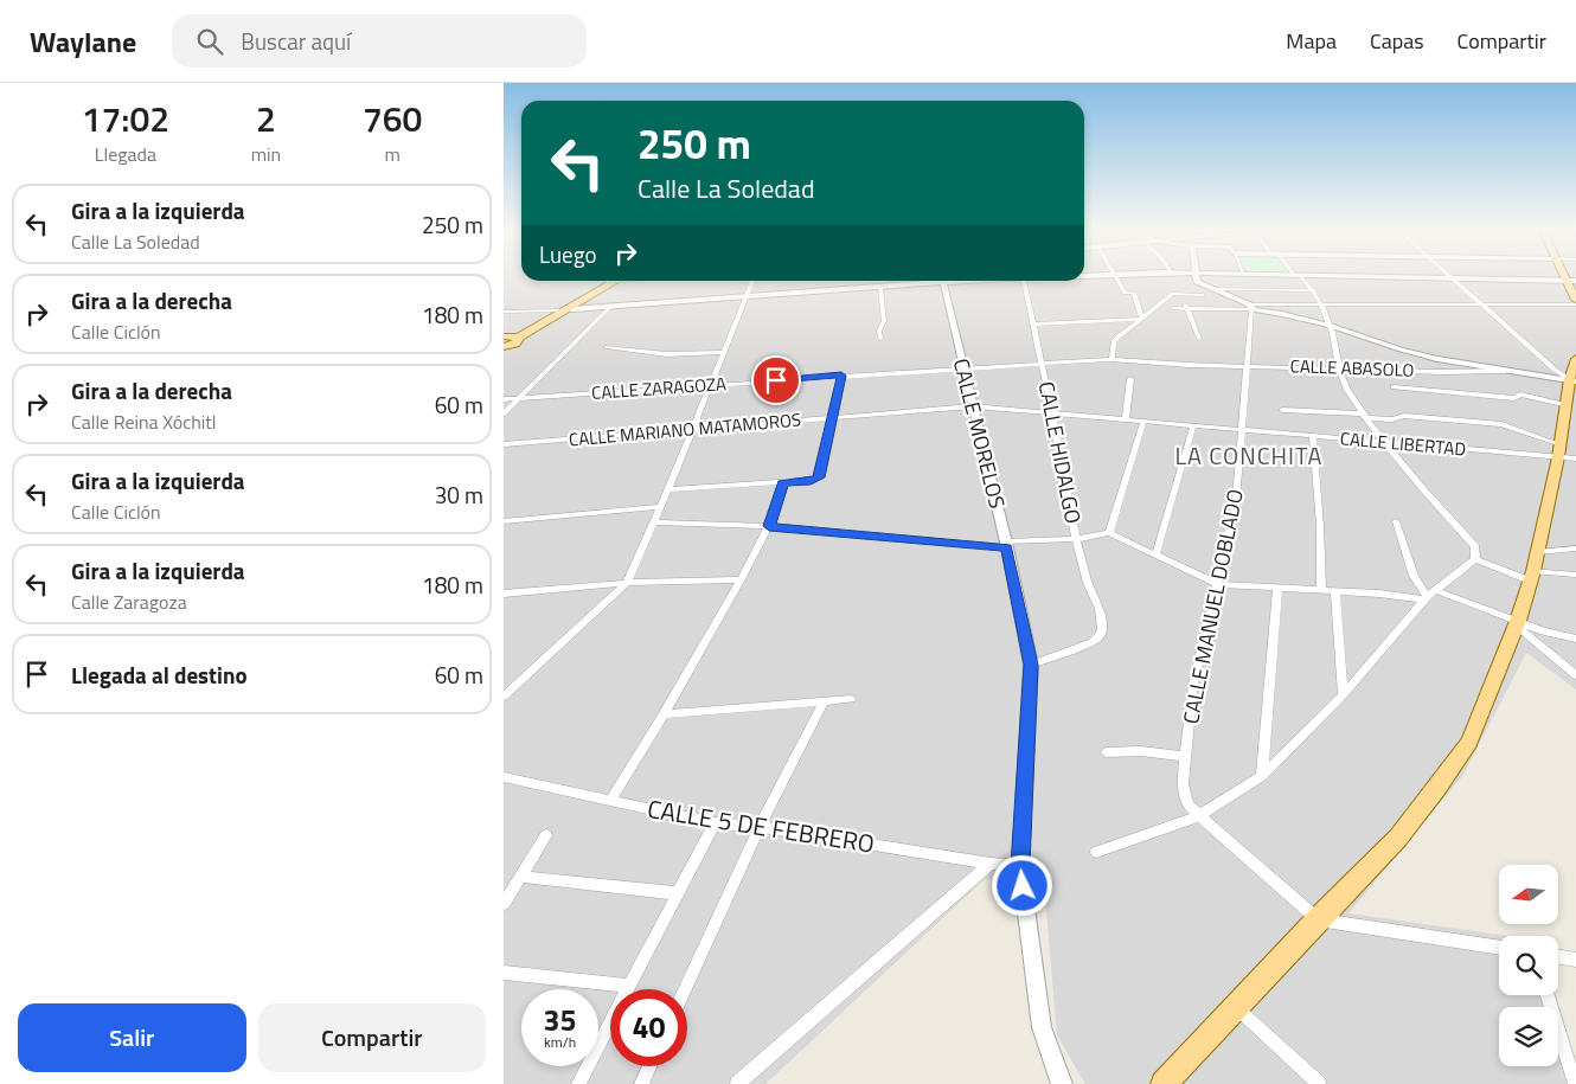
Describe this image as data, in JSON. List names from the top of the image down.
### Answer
{
  "streets": {
    "street": [
      "CALLE ABASOLO",
      "CALLE ZARAGOZA",
      "CALLE MARIANO MATAMOROS",
      "CALLE MORELOS",
      "CALLE LIBERTAD",
      "CALLE HIDALGO",
      "CALLE MANUEL DOBLADO",
      "CALLE 5 DE FEBRERO"
    ]
  },
  "crossings": [
    ["CALLE ABASOLO", "CALLE ZARAGOZA"],
    ["CALLE ABASOLO", "CALLE MANUEL DOBLADO"],
    ["CALLE ZARAGOZA", "CALLE MORELOS"],
    ["CALLE ZARAGOZA", "CALLE HIDALGO"],
    ["CALLE MARIANO MATAMOROS", "CALLE MORELOS"],
    ["CALLE MARIANO MATAMOROS", "CALLE LIBERTAD"],
    ["CALLE MARIANO MATAMOROS", "CALLE HIDALGO"],
    ["CALLE MORELOS", "CALLE HIDALGO"],
    ["CALLE MORELOS", "CALLE 5 DE FEBRERO"],
    ["CALLE LIBERTAD", "CALLE HIDALGO"],
    ["CALLE LIBERTAD", "CALLE MANUEL DOBLADO"]
  ],
  "districts": ["LA CONCHITA"],
  "north": "left",
  "page": {
    "header": "Waylane",
    "search": "Buscar aquí",
    "nav": ["Mapa", "Capas", "Compartir"],
    "eta": [
      "17:02",
      "Llegada",
      "2",
      "min",
      "760",
      "m"
    ],
    "turn": ["250 m", "Calle La Soledad"],
    "list": [
      {
        "name": "Gira a la izquierda",
        "note": "Calle La Soledad",
        "value": "250 m"
      },
      {
        "name": "Gira a la derecha",
        "note": "Calle Ciclón",
        "value": "180 m"
      },
      {
        "name": "Gira a la derecha",
        "note": "Calle Reina Xóchitl",
        "value": "60 m"
      },
      {
        "name": "Gira a la izquierda",
        "note": "Calle Ciclón",
        "value": "30 m"
      },
      {
        "name": "Gira a la izquierda",
        "note": "Calle Zaragoza",
        "value": "180 m"
      },
      {
        "name": "Llegada al destino",
        "value": "60 m"
      }
    ],
    "then": "Luego",
    "speed": "35 km/h",
    "limit": "40",
    "buttons": ["Salir", "Compartir"]
  }
}
